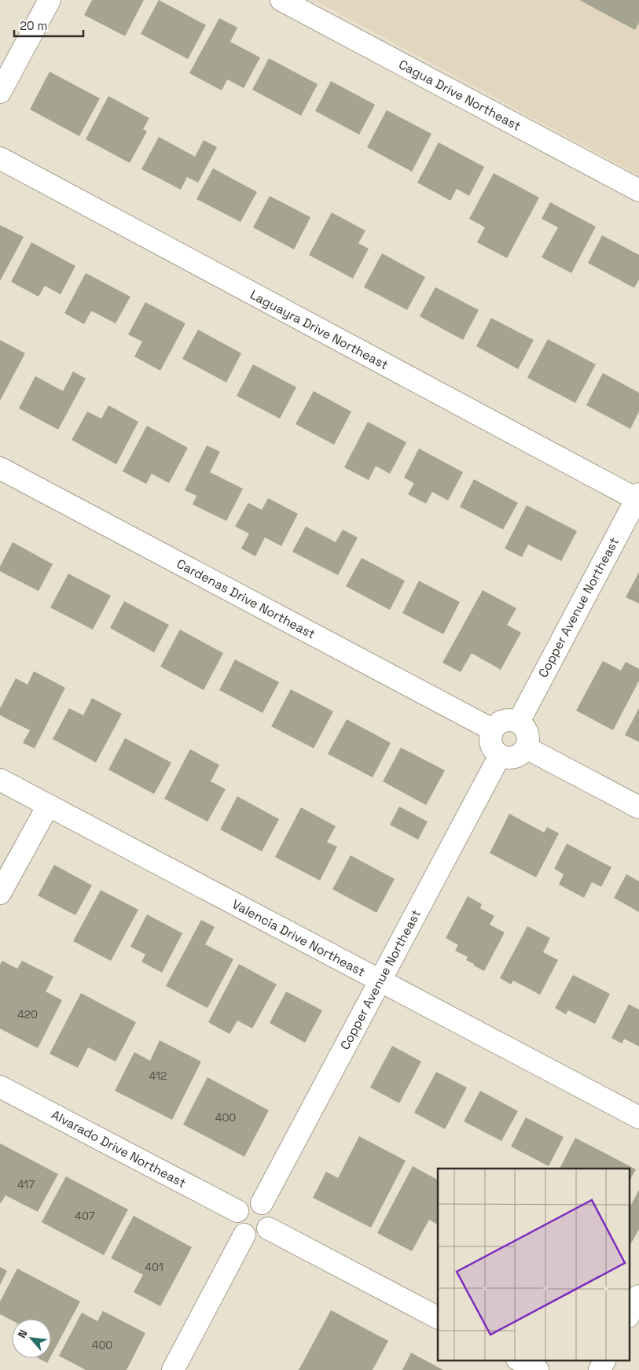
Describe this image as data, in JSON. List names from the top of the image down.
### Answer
{
  "streets": {
    "street": [
      "Cagua Drive Northeast",
      "Laguayra Drive Northeast",
      "Cardenas Drive Northeast",
      "Copper Avenue Northeast",
      "Valencia Drive Northeast",
      "Alvarado Drive Northeast"
    ]
  },
  "crossings": [
    ["Laguayra Drive Northeast", "Copper Avenue Northeast"],
    ["Cardenas Drive Northeast", "Copper Avenue Northeast"],
    ["Copper Avenue Northeast", "Valencia Drive Northeast"],
    ["Copper Avenue Northeast", "Alvarado Drive Northeast"]
  ],
  "house_numbers": [
    "420",
    "412",
    "400",
    "417",
    "407",
    "401",
    "400"
  ],
  "scale_bar": "20 m",
  "north": "top left"
}
